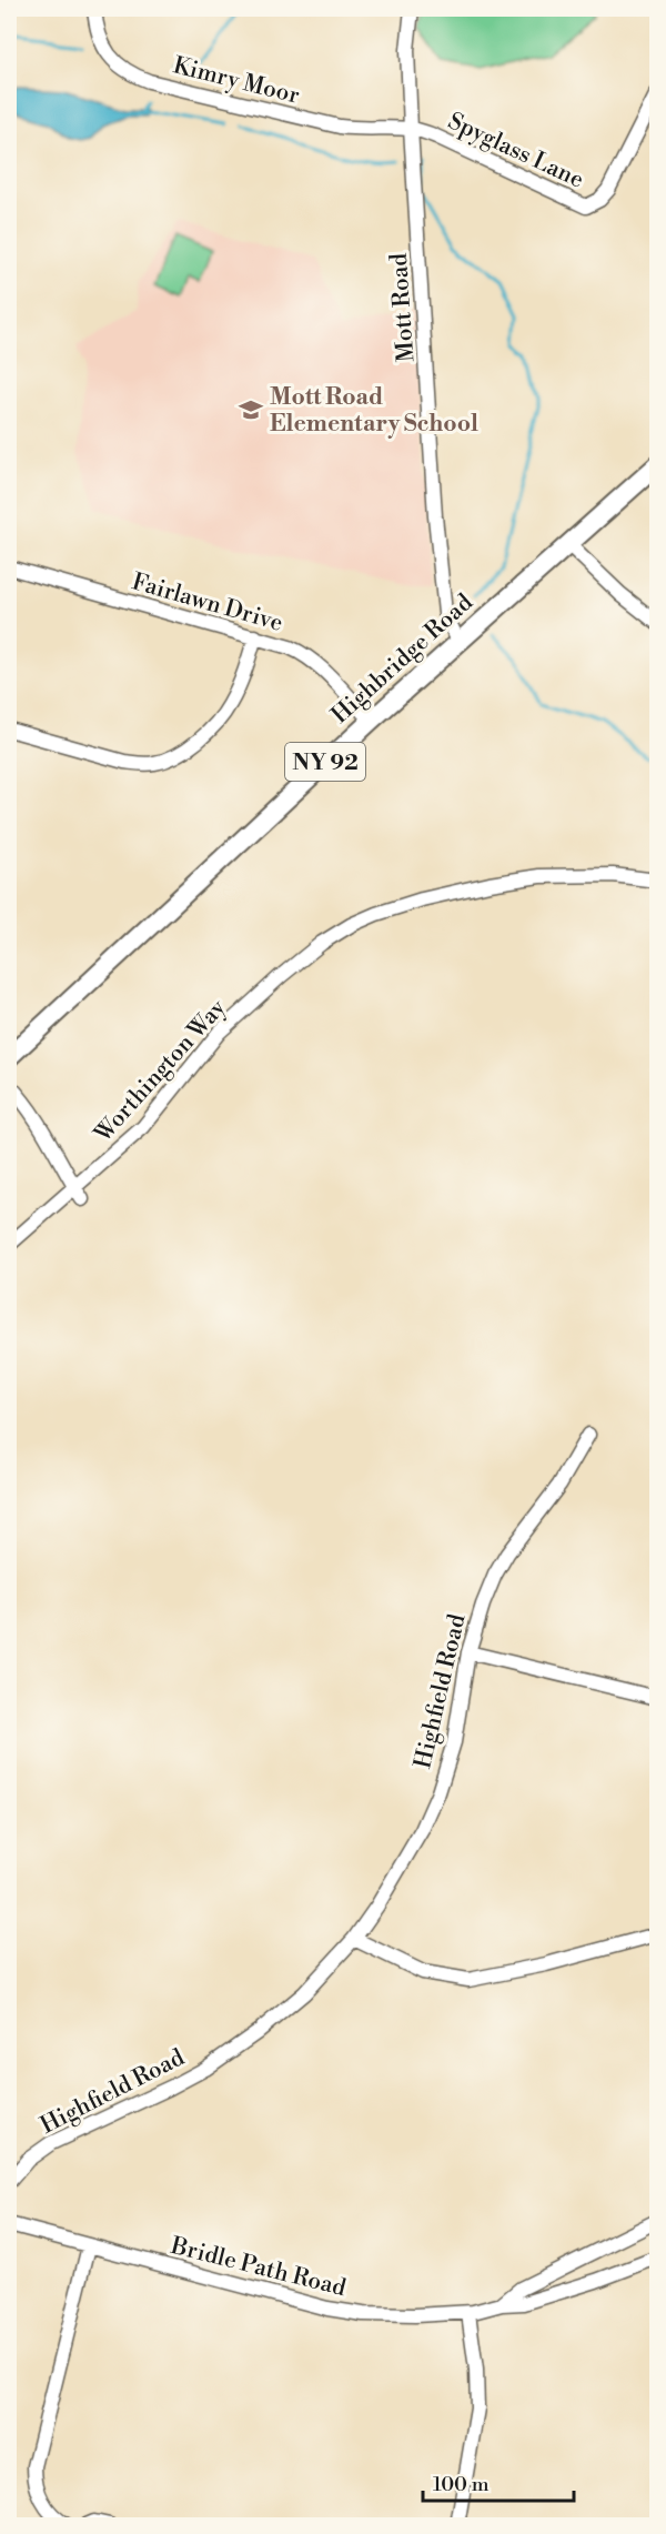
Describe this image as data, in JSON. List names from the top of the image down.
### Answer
{
  "streets": {
    "highway": ["Highbridge Road", "NY 92"],
    "street": [
      "Kimry Moor",
      "Spyglass Lane",
      "Mott Road",
      "Fairlawn Drive",
      "Worthington Way",
      "Highfield Road",
      "Bridle Path Road"
    ]
  },
  "crossings": [
    ["Kimry Moor", "Spyglass Lane"],
    ["Kimry Moor", "Mott Road"],
    ["Spyglass Lane", "Mott Road"],
    ["Mott Road", "Highbridge Road"],
    ["Fairlawn Drive", "Highbridge Road"]
  ],
  "places": {
    "school or university": ["Mott Road Elementary School"]
  },
  "scale_bar": "100 m"
}
